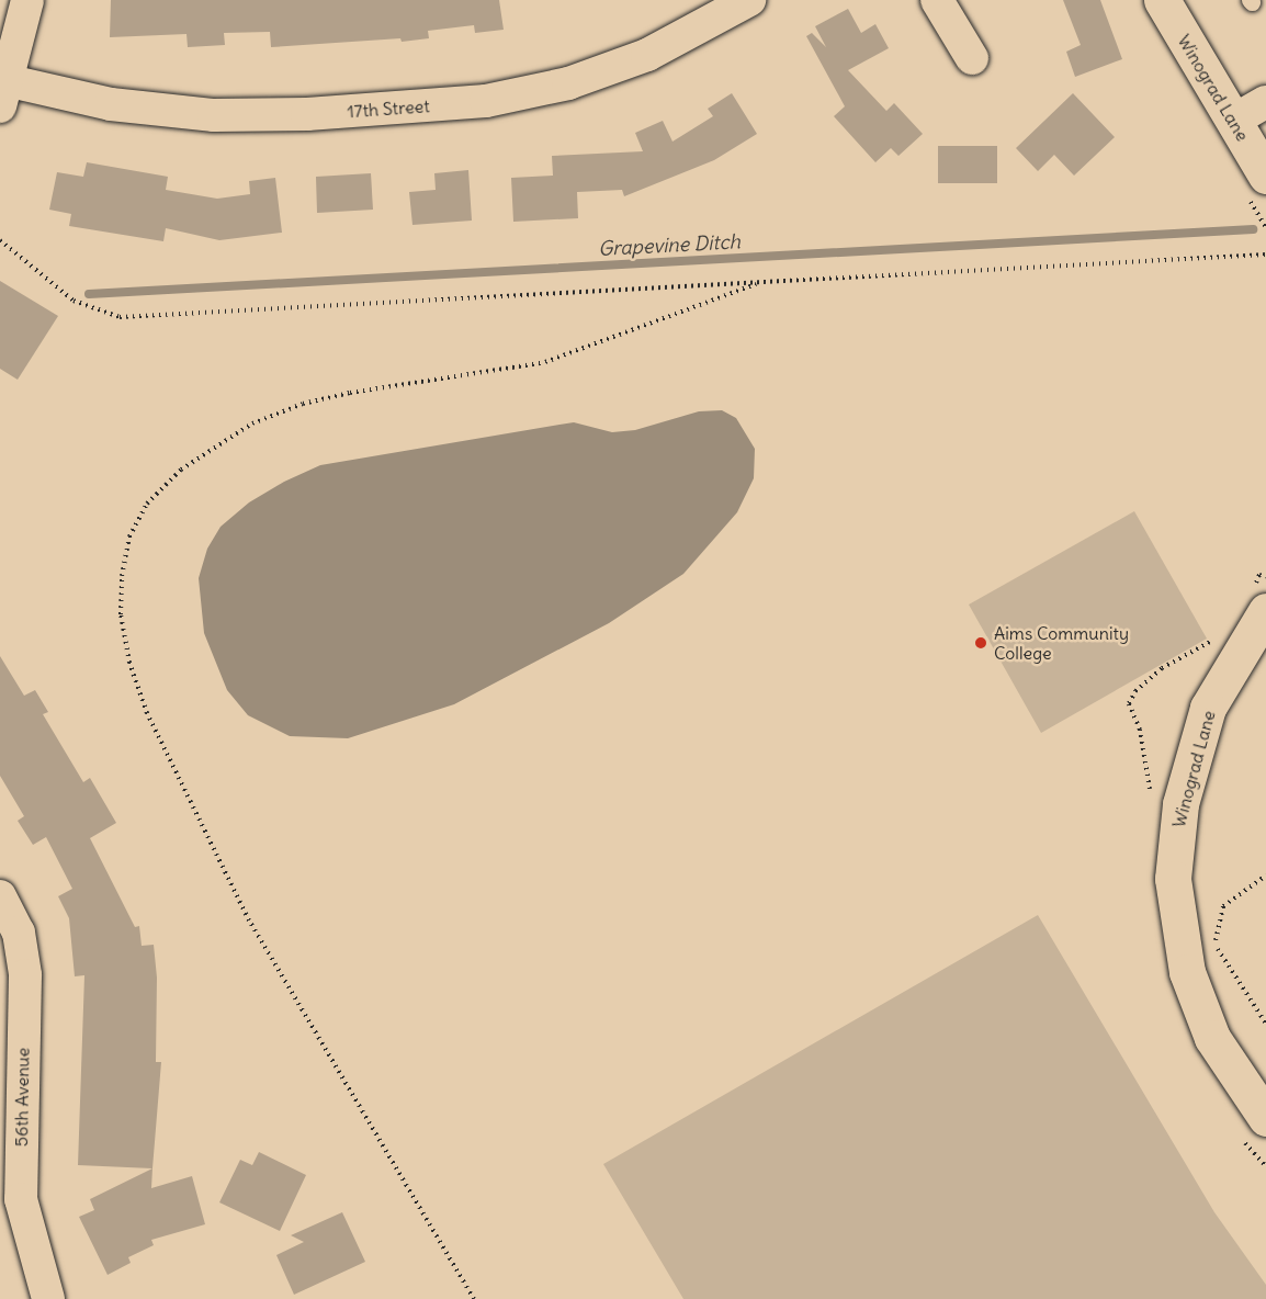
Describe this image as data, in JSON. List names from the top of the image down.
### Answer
{
  "streets": {
    "street": ["Winograd Lane", "17th Street", "56th Avenue"]
  },
  "water": ["Grapevine Ditch"],
  "places": ["Aims Community College"]
}
